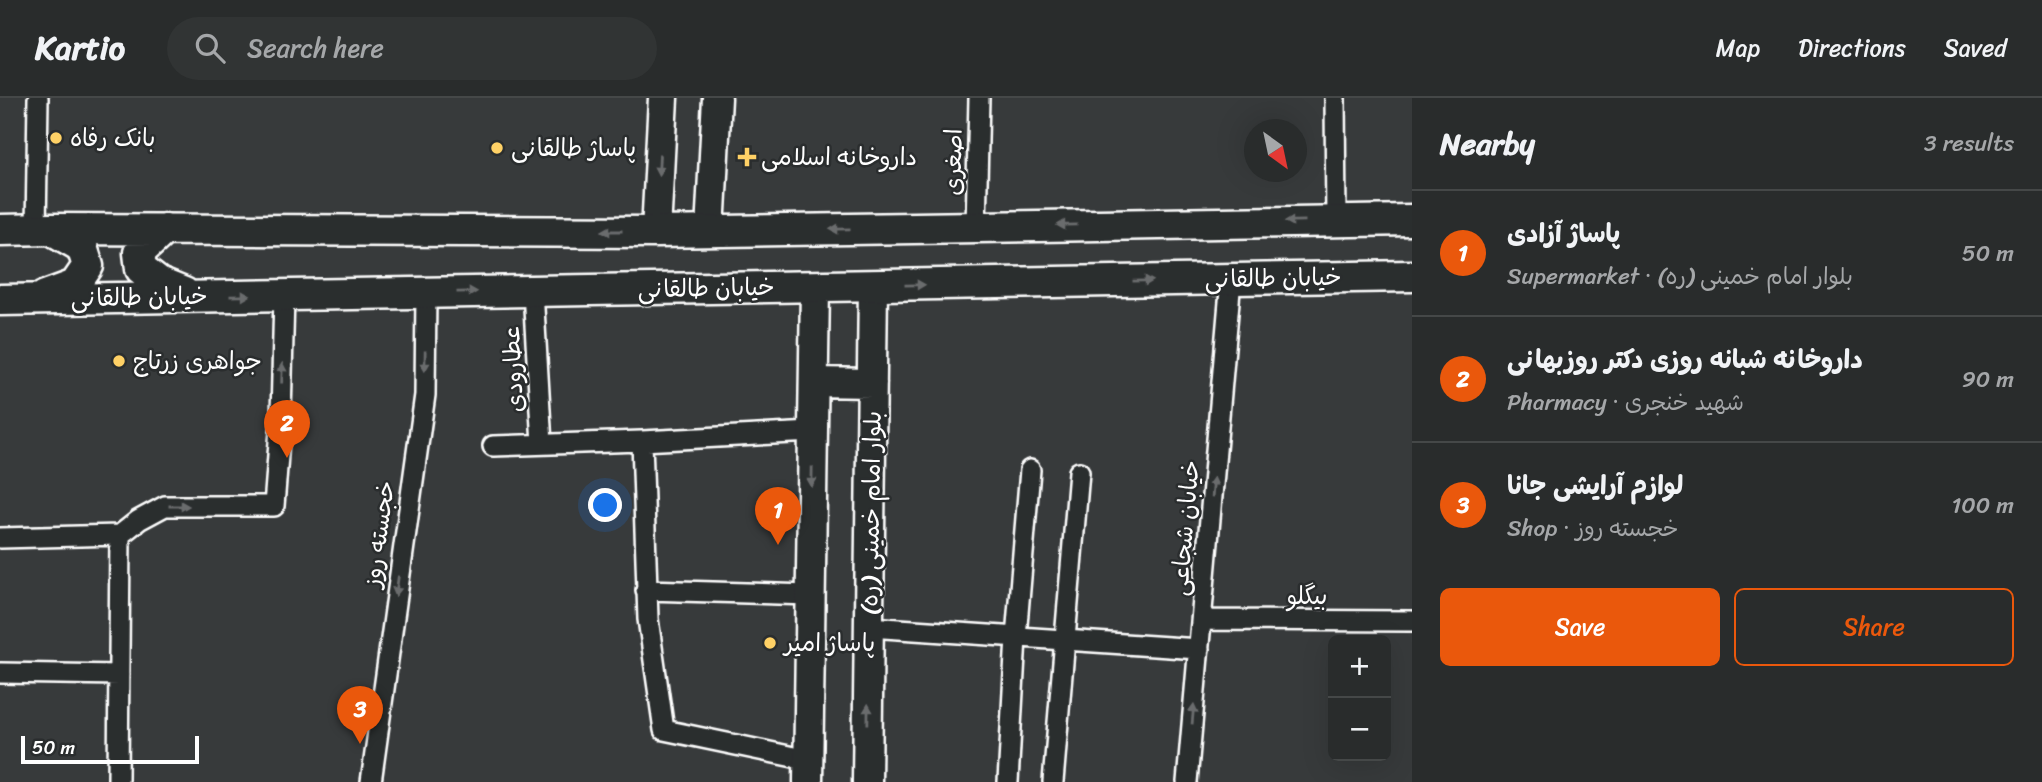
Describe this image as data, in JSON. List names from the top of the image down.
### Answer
{
  "streets": {
    "main road": ["خیابان طالقانی", "بلوار امام خمینی (ره)"],
    "street": [
      "اصغری",
      "عطارودی",
      "خیابان شجاعی",
      "خجسته روز",
      "بیگلو"
    ]
  },
  "crossings": [
    ["خیابان طالقانی", "عطارودی"],
    ["خیابان طالقانی", "بلوار امام خمینی (ره)"],
    ["خیابان طالقانی", "خیابان شجاعی"],
    ["خیابان طالقانی", "خجسته روز"],
    ["خیابان شجاعی", "بیگلو"]
  ],
  "one_way": ["خجسته روز"],
  "places": {
    "other": [
      "بانک رفاه",
      "پاساژ طالقانی",
      "جواهری زرتاج",
      "پاساژ امیر"
    ],
    "health": ["داروخانه اسلامی"]
  },
  "scale_bar": "50 m",
  "north": "bottom right",
  "page": {
    "header": "Kartio",
    "search": "Search here",
    "nav": ["Map", "Directions", "Saved"],
    "heading": ["Nearby", "3 results"],
    "list": [
      {
        "mark": "1",
        "name": "پاساژ آزادی",
        "note": "Supermarket · بلوار امام خمینی (ره)",
        "value": "50 m"
      },
      {
        "mark": "2",
        "name": "داروخانه شبانه روزی دکتر روزبهانی",
        "note": "Pharmacy · شهید خنجری",
        "value": "90 m"
      },
      {
        "mark": "3",
        "name": "لوازم آرایشی جانا",
        "note": "Shop · خجسته روز",
        "value": "100 m"
      }
    ],
    "pins": ["2", "1", "3"],
    "buttons": ["Save", "Share"],
    "map_buttons": ["+", "−"],
    "scale": "50 m"
  }
}
